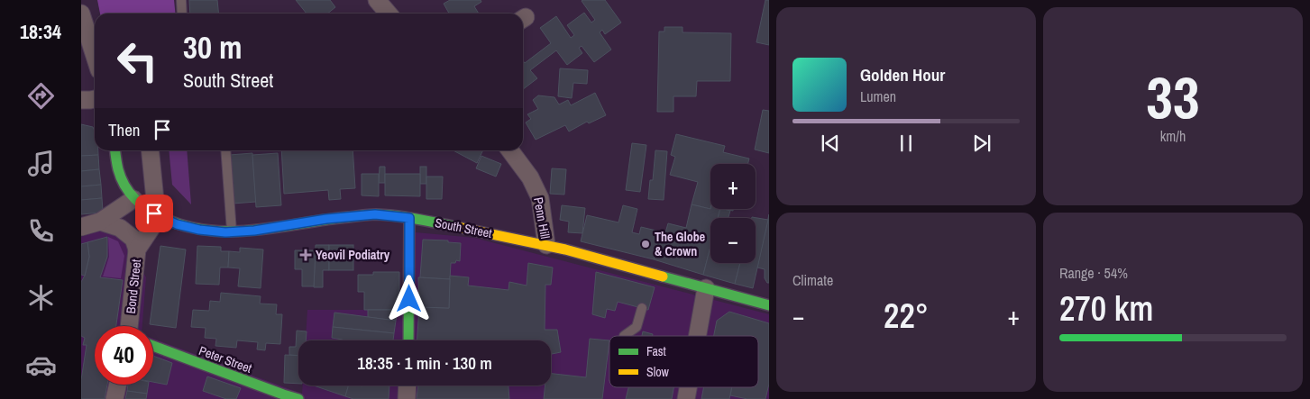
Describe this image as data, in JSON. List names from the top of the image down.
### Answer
{
  "streets": {
    "street": [
      "Penn Hill",
      "South Street",
      "Bond Street",
      "Peter Street"
    ]
  },
  "crossings": [
    ["Penn Hill", "South Street"],
    ["South Street", "Bond Street"]
  ],
  "places": {
    "other": ["The Globe & Crown"],
    "health": ["Yeovil Podiatry"]
  },
  "legend": ["Fast", "Slow"],
  "page": {
    "tabs": "18:34",
    "tile": [
      ["33", "km/h"],
      "Climate",
      ["Range · 54%", "270 km"]
    ],
    "turn": ["30 m", "South Street"],
    "song": ["Golden Hour", "Lumen"],
    "then": "Then",
    "map_buttons": ["+", "−"],
    "heat": ["−", "22°", "+"],
    "limit": "40",
    "trip": "18:35 · 1 min · 130 m"
  }
}
